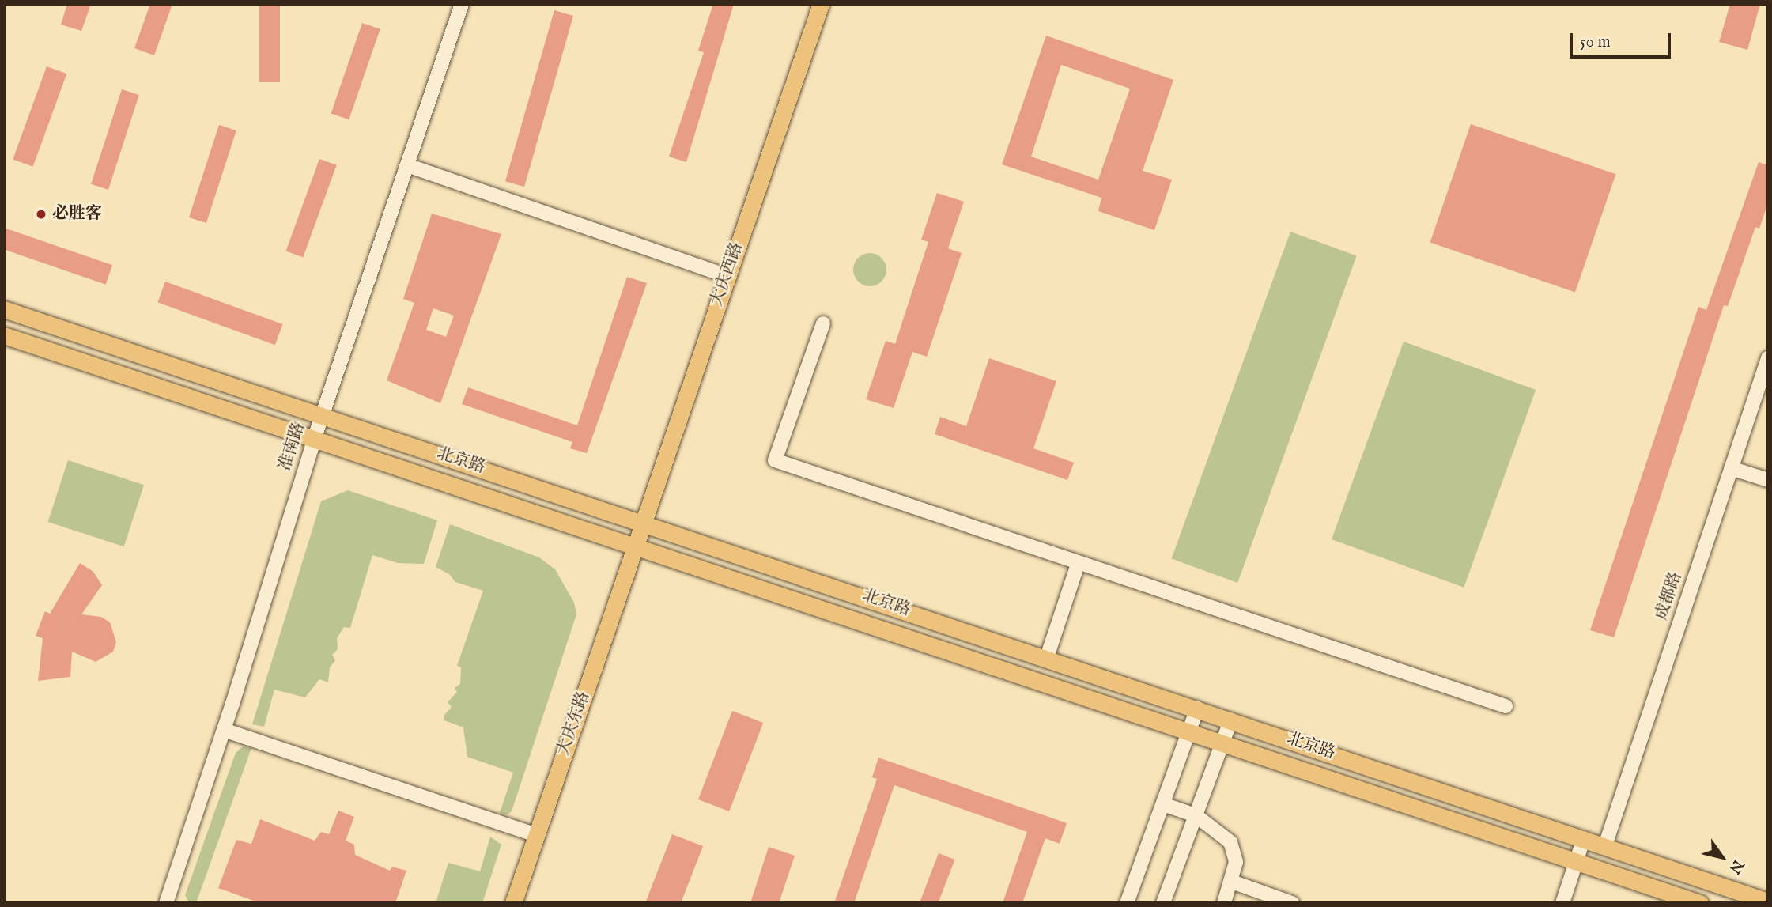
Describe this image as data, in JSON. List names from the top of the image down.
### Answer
{
  "streets": {
    "main road": ["大庆西路", "北京路", "大庆东路"],
    "street": ["准南路", "成都路"]
  },
  "crossings": [
    ["大庆西路", "北京路"],
    ["大庆西路", "大庆东路"],
    ["准南路", "北京路"],
    ["北京路", "成都路"],
    ["北京路", "大庆东路"]
  ],
  "places": ["必胜客"],
  "scale_bar": "50 m",
  "north": "bottom right"
}
